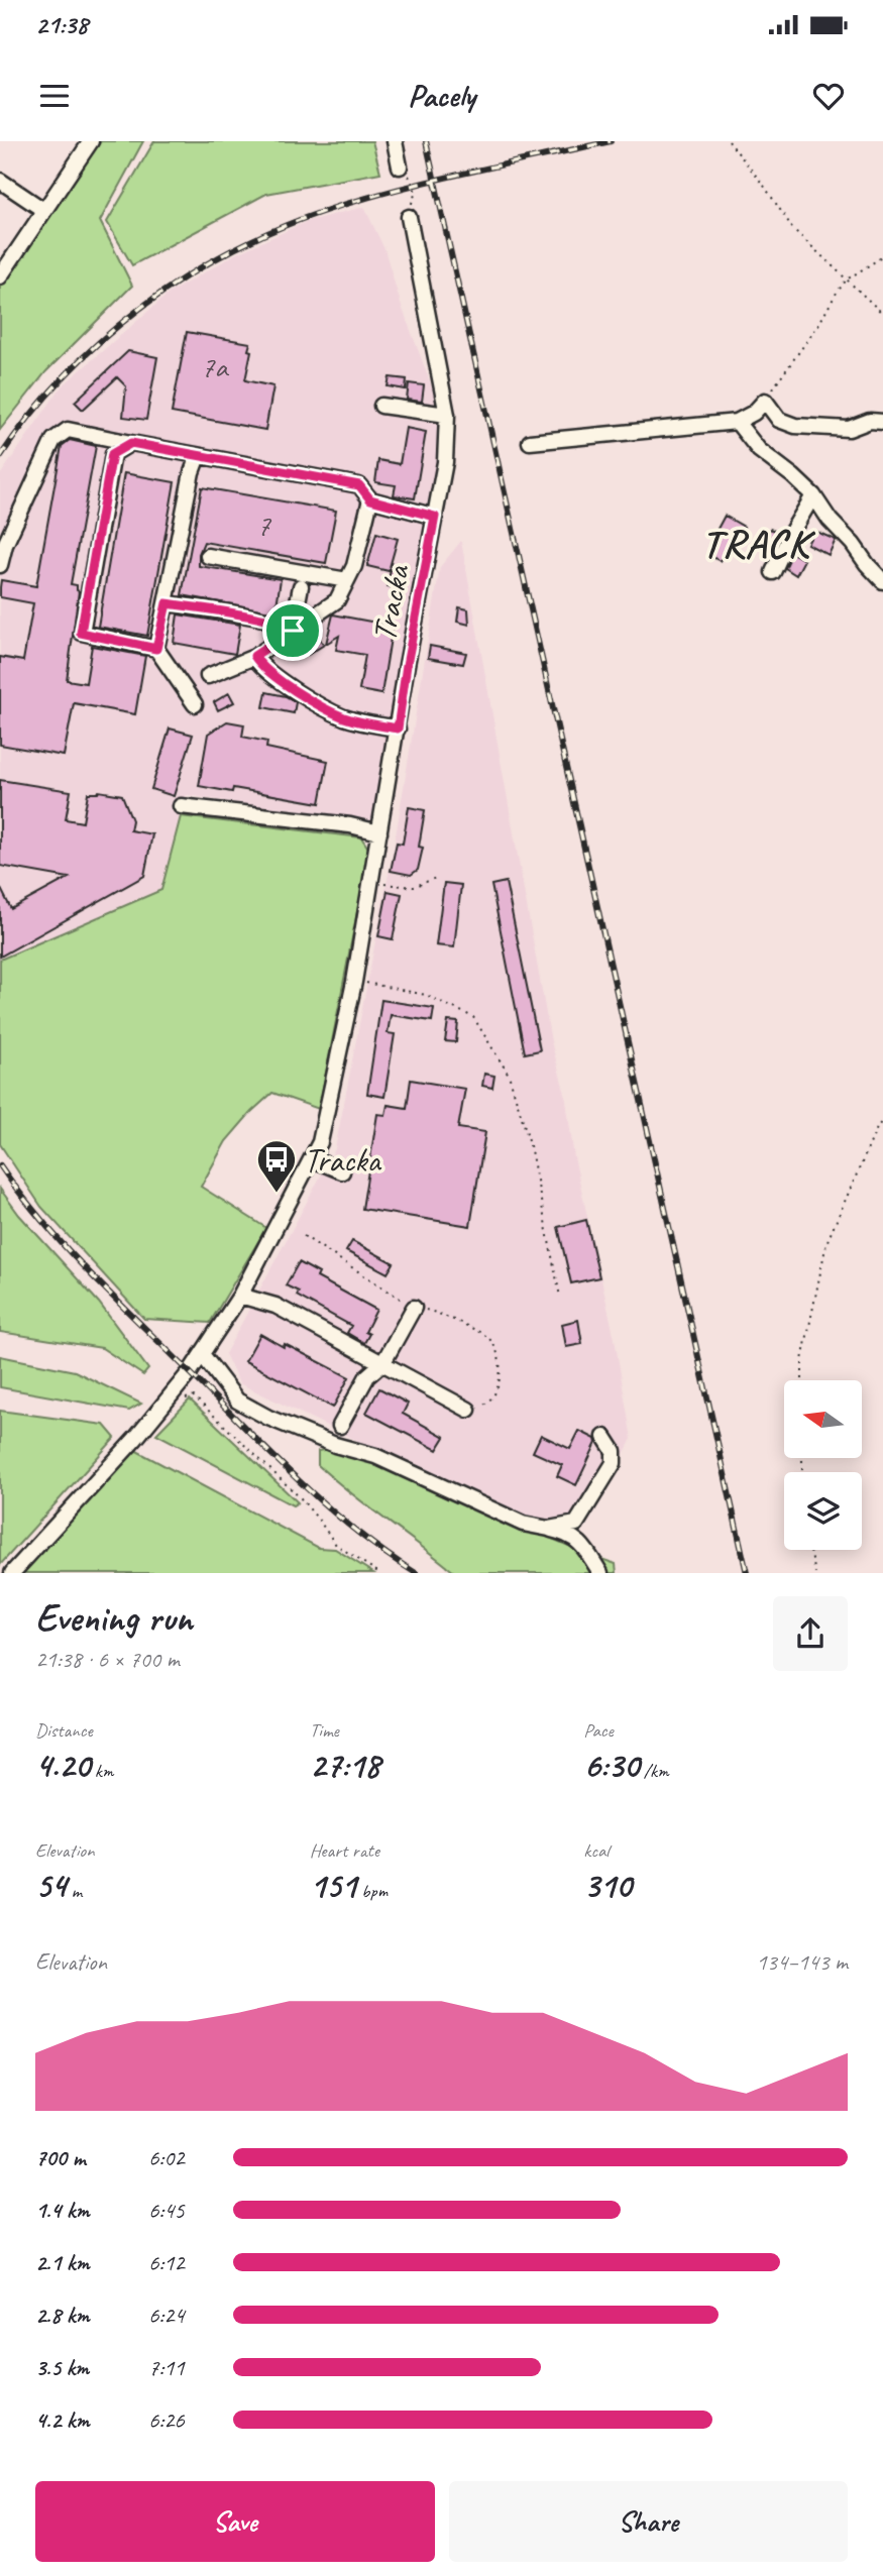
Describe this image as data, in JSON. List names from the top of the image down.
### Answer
{
  "streets": {
    "street": ["Tracka"]
  },
  "districts": ["TRACK"],
  "places": {
    "bus stop": ["Tracka"]
  },
  "house_numbers": ["7a", "7"],
  "north": "left",
  "page": {
    "status": "21:38",
    "header": "Pacely",
    "heading": ["Evening run", "21:38 · 6 × 700 m"],
    "stats": [
      ["Distance", "4.20 km"],
      ["Time", "27:18"],
      ["Pace", "6:30 /km"],
      ["Elevation", "54 m"],
      ["Heart rate", "151 bpm"],
      ["kcal", "310"]
    ],
    "chart": ["Elevation", "134–143 m"],
    "list": [
      {
        "name": "700 m",
        "note": "6:02"
      },
      {
        "name": "1.4 km",
        "note": "6:45"
      },
      {
        "name": "2.1 km",
        "note": "6:12"
      },
      {
        "name": "2.8 km",
        "note": "6:24"
      },
      {
        "name": "3.5 km",
        "note": "7:11"
      },
      {
        "name": "4.2 km",
        "note": "6:26"
      }
    ],
    "buttons": ["Save", "Share"]
  }
}
